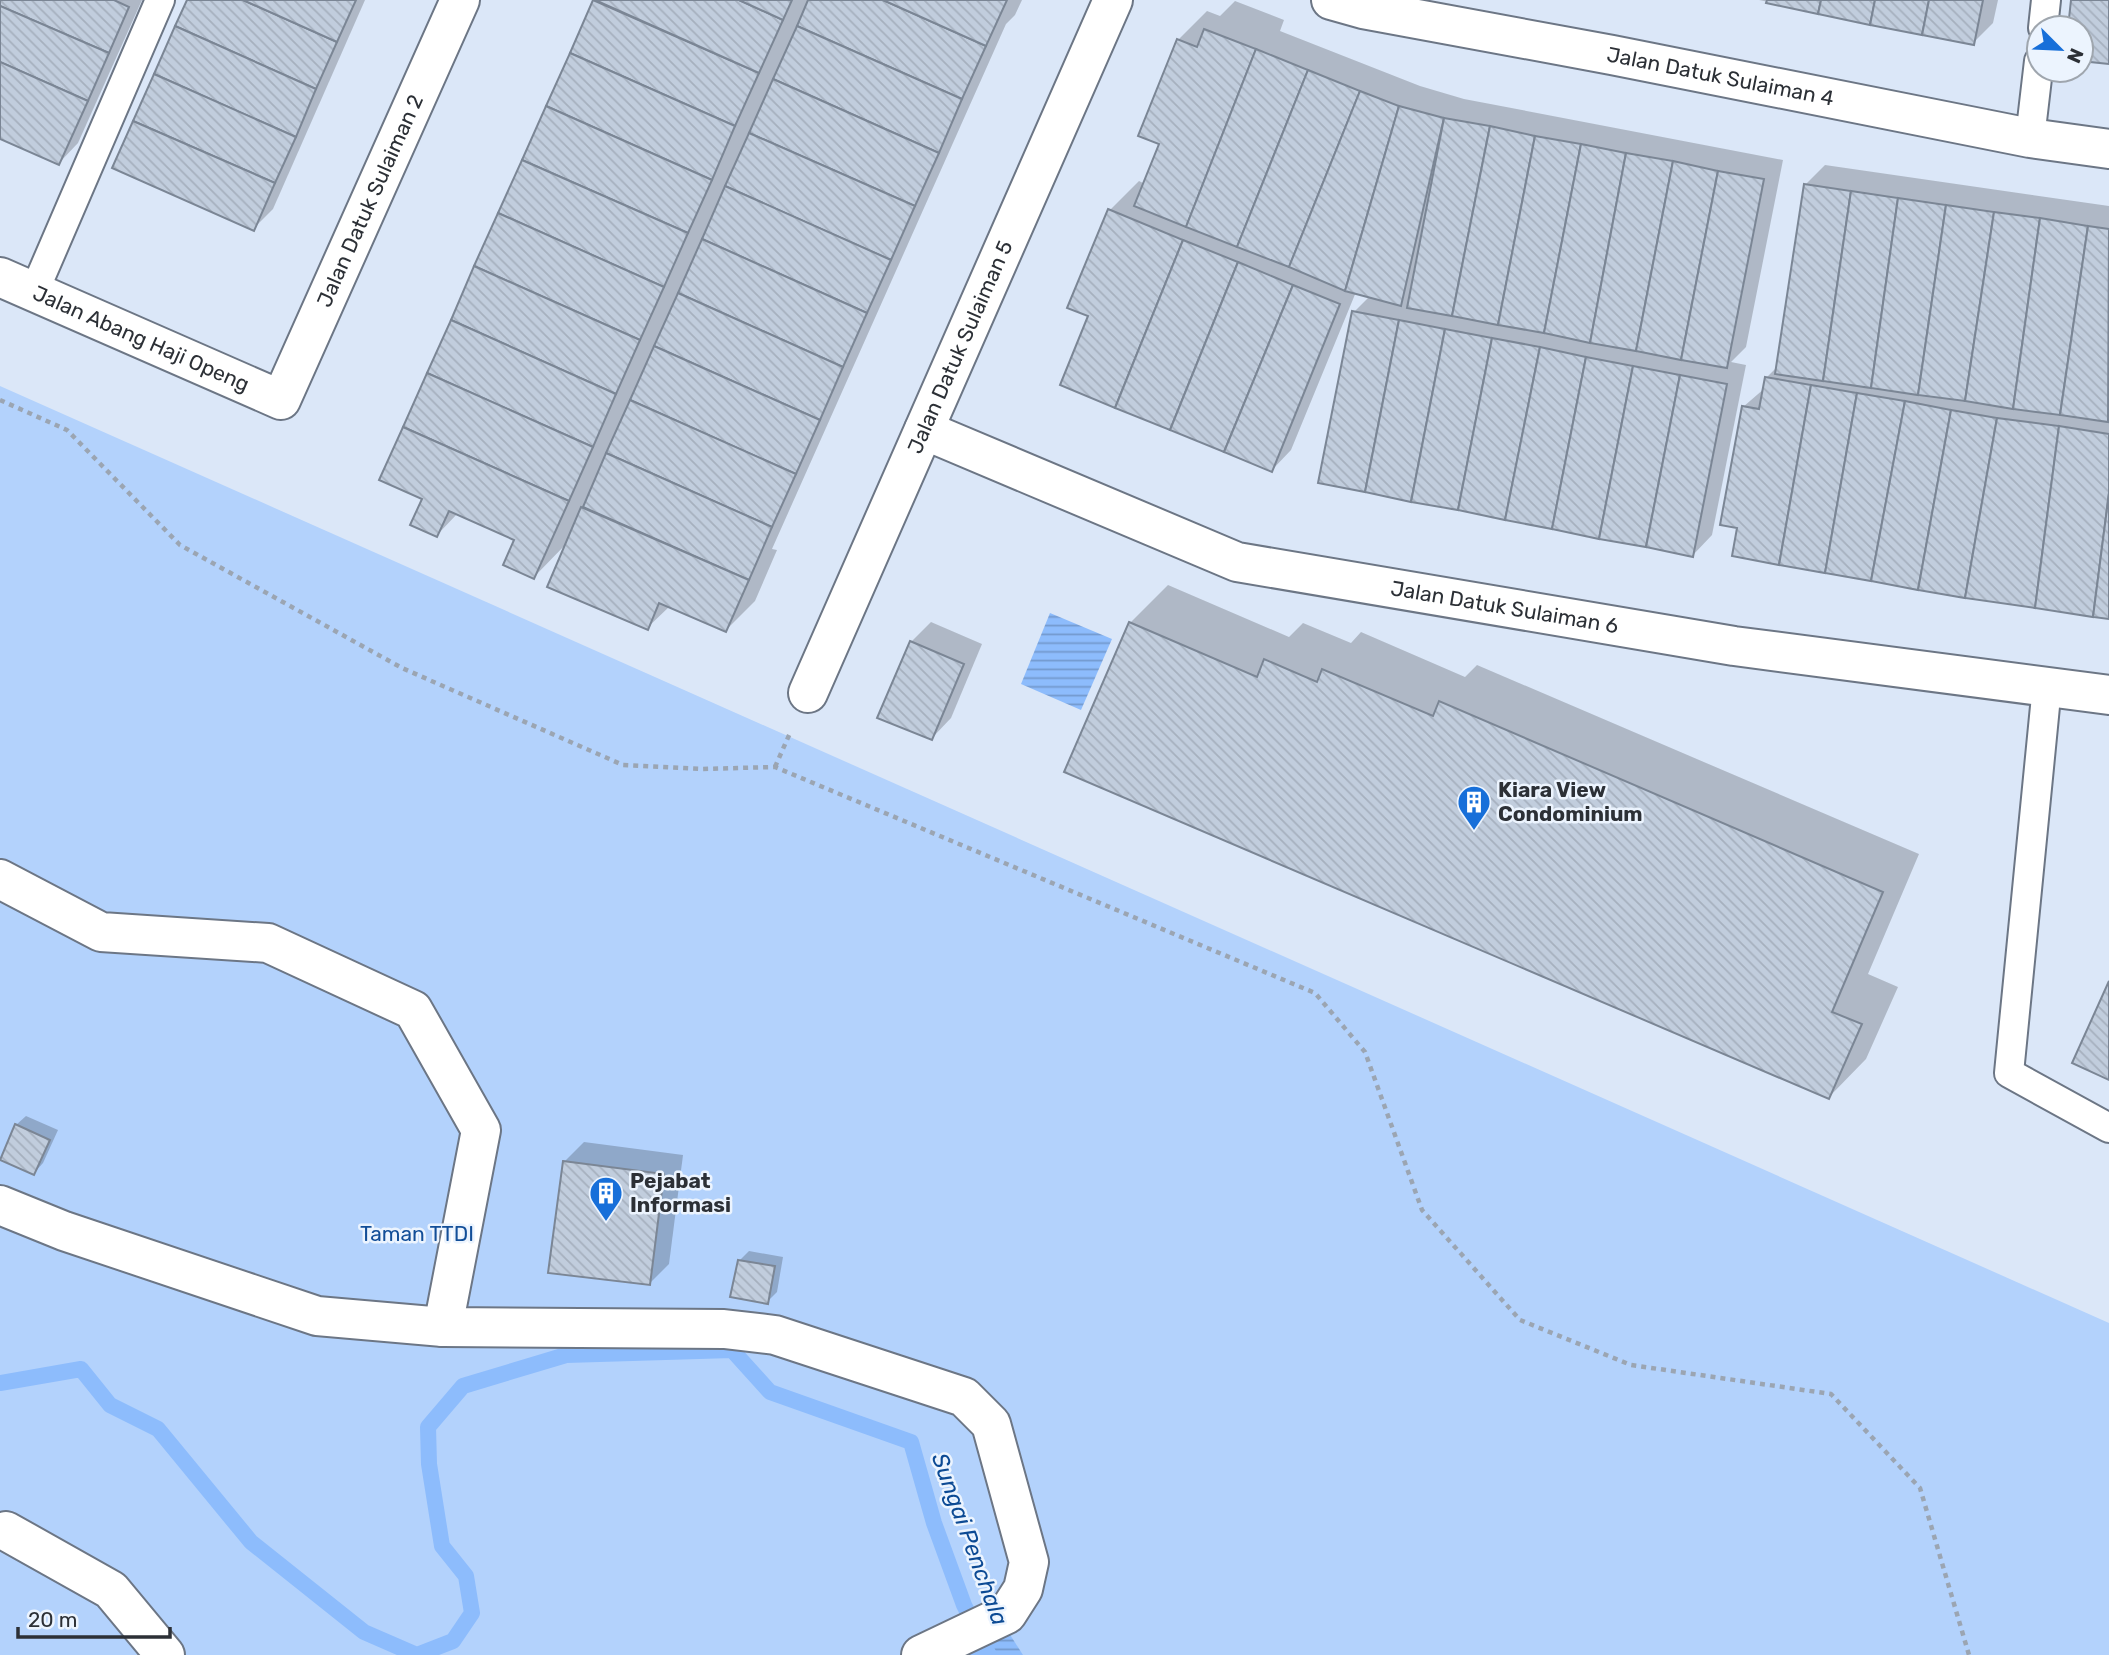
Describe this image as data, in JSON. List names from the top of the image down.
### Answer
{
  "streets": {
    "street": [
      "Jalan Datuk Sulaiman 4",
      "Jalan Datuk Sulaiman 2",
      "Jalan Abang Haji Openg",
      "Jalan Datuk Sulaiman 5",
      "Jalan Datuk Sulaiman 6"
    ]
  },
  "crossings": [
    ["Jalan Datuk Sulaiman 2", "Jalan Abang Haji Openg"],
    ["Jalan Datuk Sulaiman 5", "Jalan Datuk Sulaiman 6"]
  ],
  "water": ["Sungai Penchala"],
  "parks": ["Taman TTDI"],
  "places": {
    "building": ["Kiara View Condominium", "Pejabat Informasi"]
  },
  "scale_bar": "20 m",
  "north": "bottom right"
}
